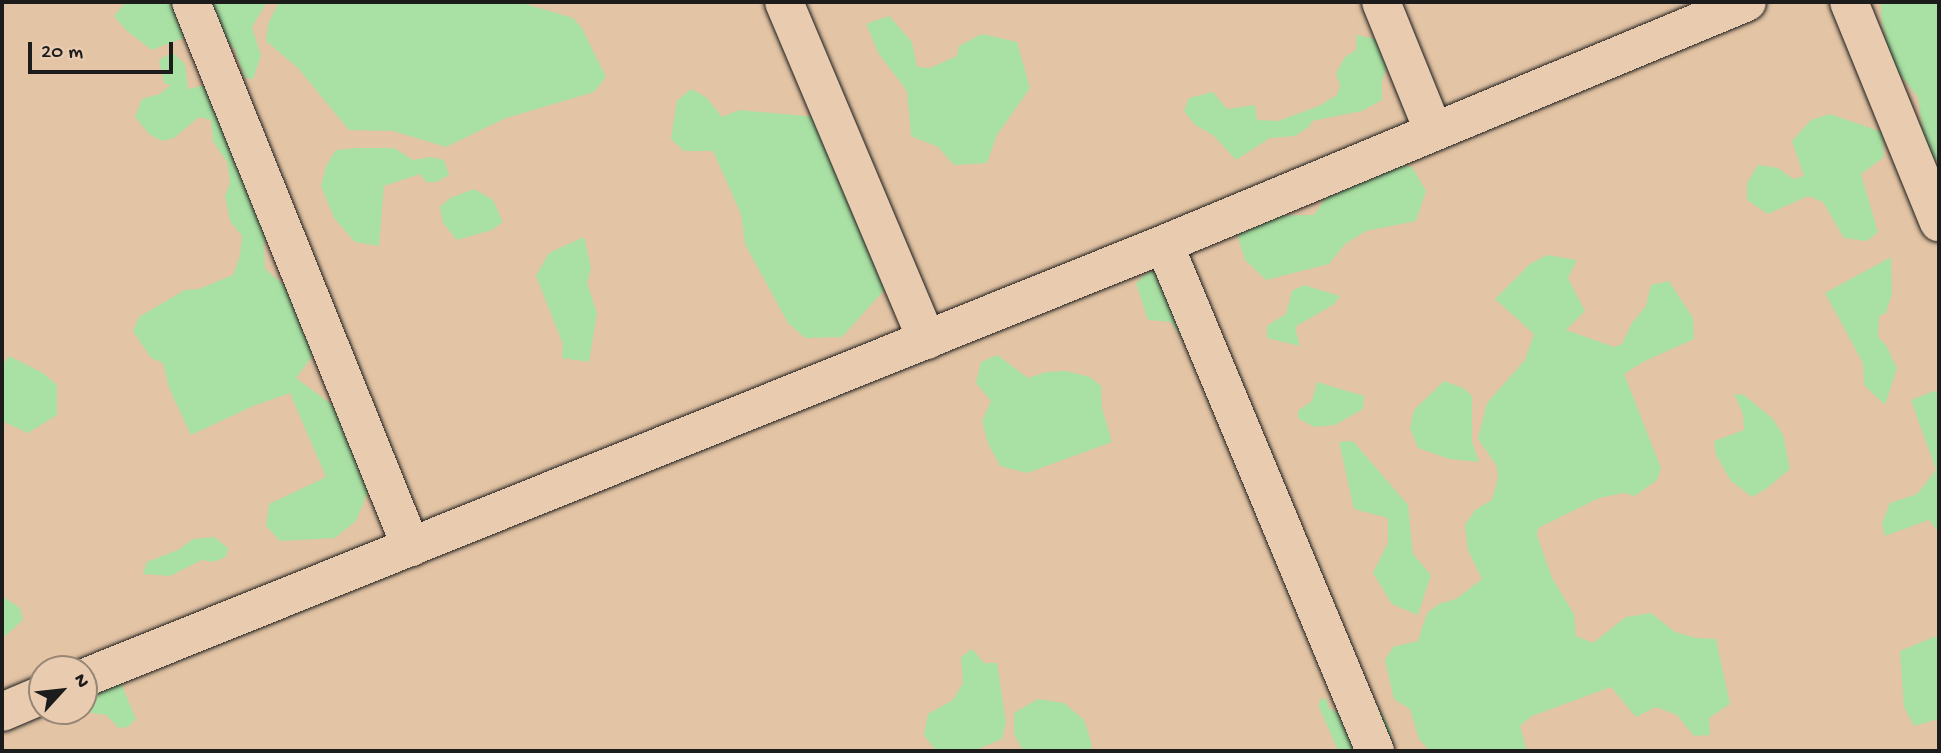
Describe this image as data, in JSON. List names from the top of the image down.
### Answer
{
  "scale_bar": "20 m",
  "north": "top right"
}
